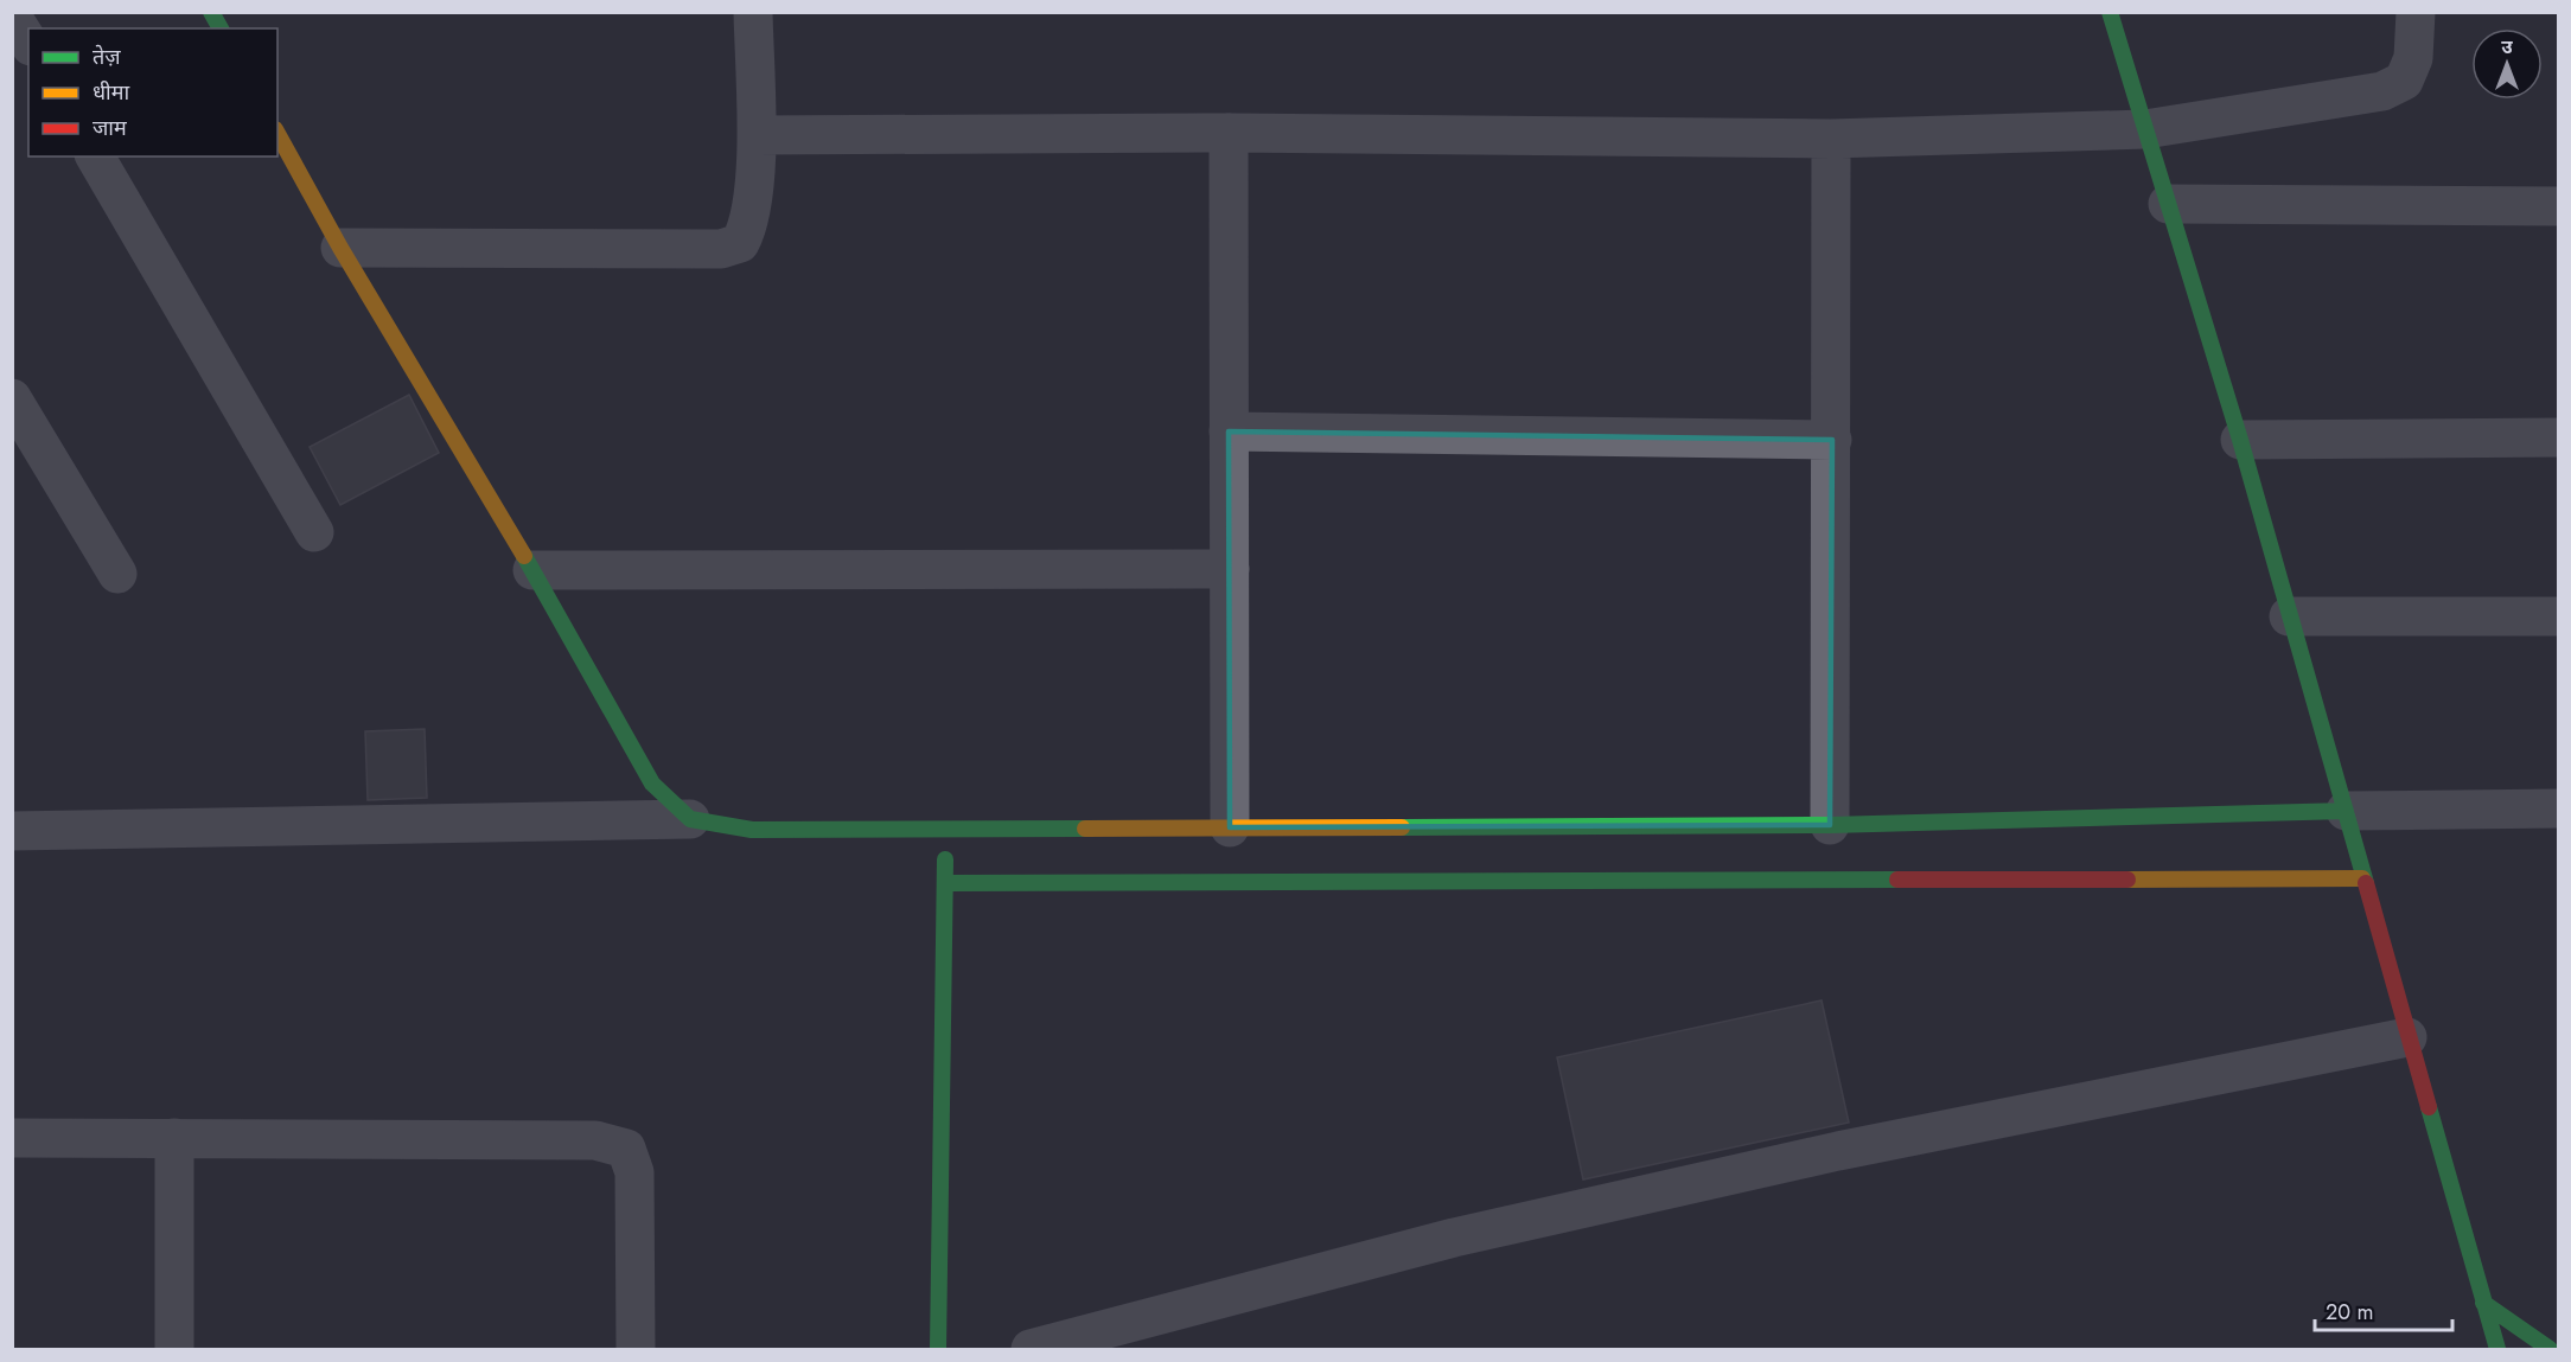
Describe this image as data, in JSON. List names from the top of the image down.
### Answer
{
  "legend": ["तेज़", "धीमा", "जाम"],
  "scale_bar": "20 m",
  "north": "top"
}
